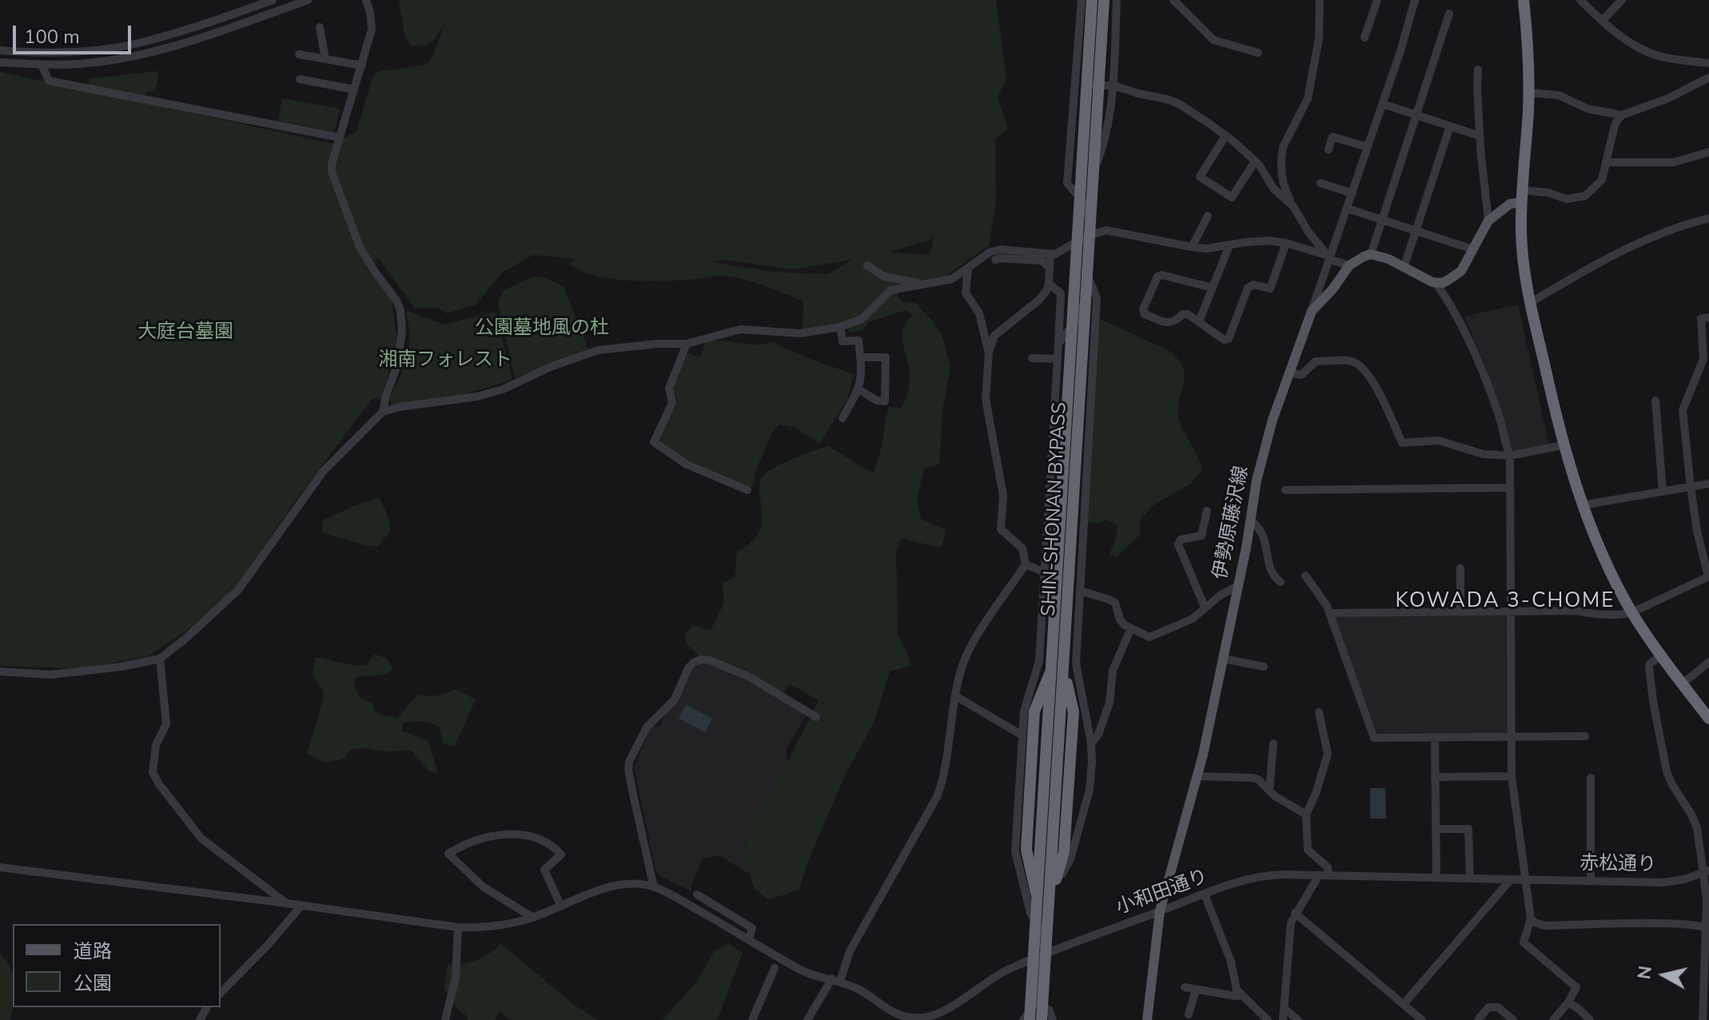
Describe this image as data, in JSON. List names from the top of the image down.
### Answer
{
  "streets": {
    "highway": ["SHIN-SHONAN BYPASS"],
    "main road": ["伊勢原藤沢線"],
    "street": ["赤松通り", "小和田通り"]
  },
  "crossings": [
    ["伊勢原藤沢線", "小和田通り"],
    ["赤松通り", "小和田通り"]
  ],
  "districts": ["KOWADA 3-CHOME"],
  "parks": ["公園墓地風の杜", "大庭台墓園", "湘南フォレスト"],
  "legend": ["道路", "公園"],
  "scale_bar": "100 m",
  "north": "left"
}
